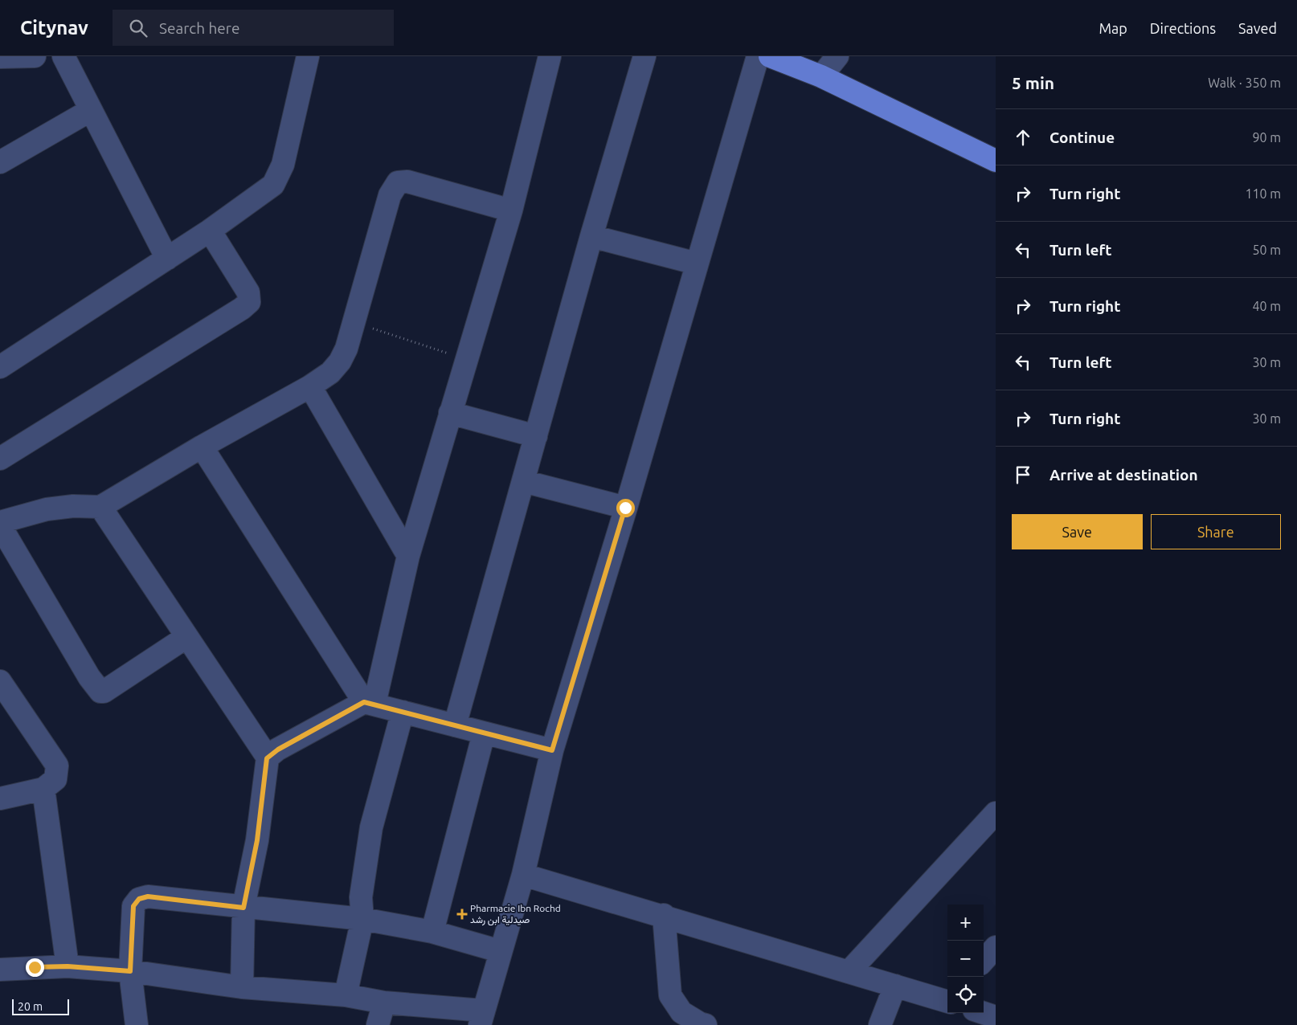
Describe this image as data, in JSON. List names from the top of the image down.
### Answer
{
  "places": {
    "health": ["Pharmacie Ibn Rochd صيدلية ابن رشد"]
  },
  "scale_bar": "20 m",
  "page": {
    "header": "Citynav",
    "search": "Search here",
    "nav": ["Map", "Directions", "Saved"],
    "heading": ["5 min", "Walk · 350 m"],
    "list": [
      ["Continue", "90 m"],
      ["Turn right", "110 m"],
      ["Turn left", "50 m"],
      ["Turn right", "40 m"],
      ["Turn left", "30 m"],
      ["Turn right", "30 m"],
      "Arrive at destination"
    ],
    "buttons": ["Save", "Share"],
    "map_buttons": ["+", "−"],
    "scale": "20 m"
  }
}
